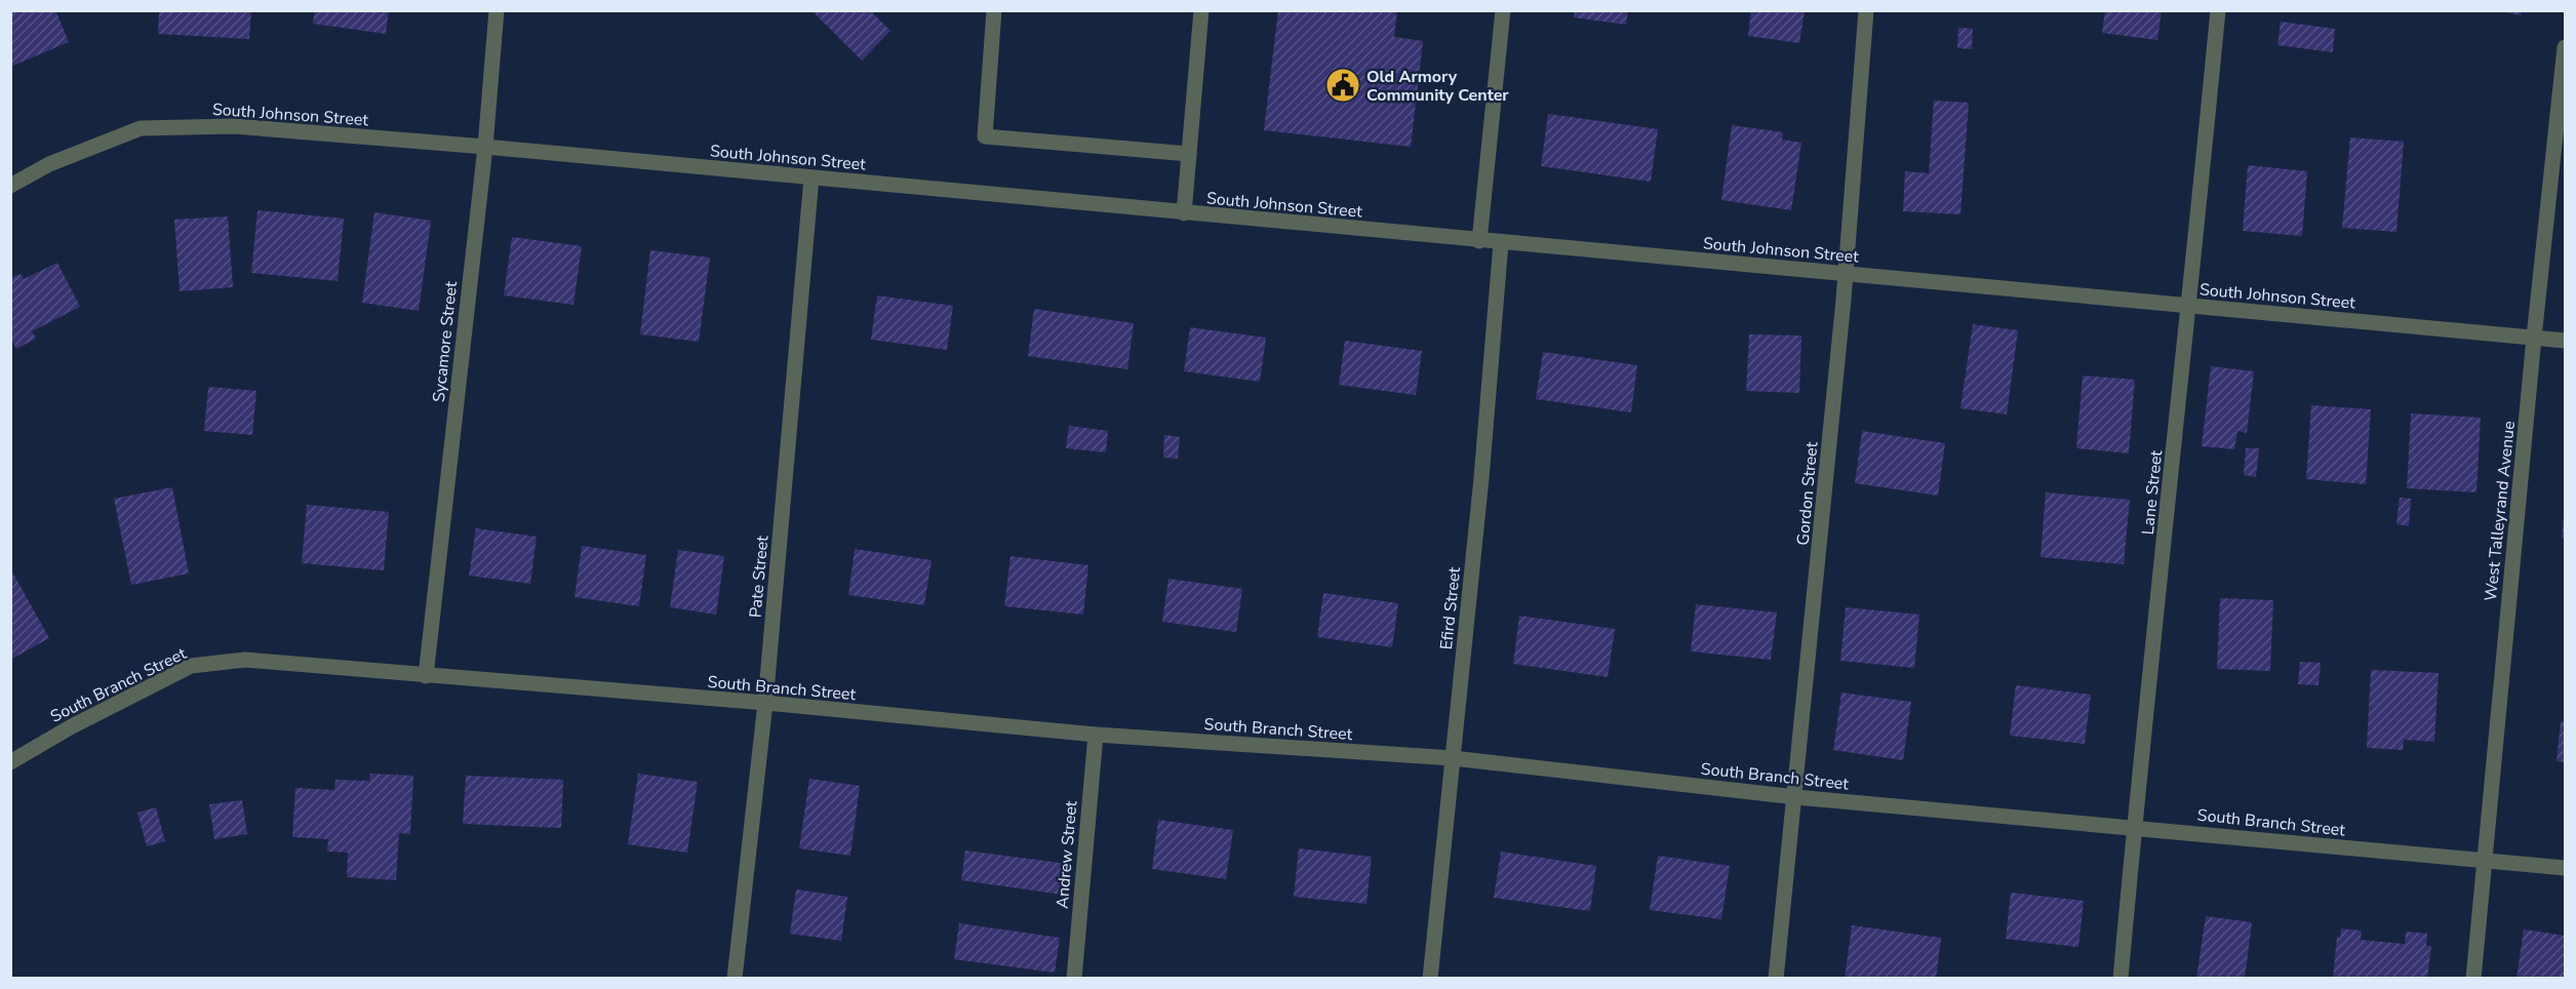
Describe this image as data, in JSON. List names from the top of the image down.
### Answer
{
  "streets": {
    "street": [
      "South Johnson Street",
      "Sycamore Street",
      "Lane Street",
      "Gordon Street",
      "West Talleyrand Avenue",
      "Pate Street",
      "Efird Street",
      "South Branch Street",
      "Andrew Street"
    ]
  },
  "crossings": [
    ["South Johnson Street", "Sycamore Street"],
    ["South Johnson Street", "Lane Street"],
    ["South Johnson Street", "Gordon Street"],
    ["South Johnson Street", "West Talleyrand Avenue"],
    ["South Johnson Street", "Pate Street"],
    ["South Johnson Street", "Efird Street"],
    ["Sycamore Street", "South Branch Street"],
    ["Lane Street", "South Branch Street"],
    ["Gordon Street", "South Branch Street"],
    ["West Talleyrand Avenue", "South Branch Street"],
    ["Pate Street", "South Branch Street"],
    ["Efird Street", "South Branch Street"],
    ["South Branch Street", "Andrew Street"]
  ],
  "places": {
    "public building": ["Old Armory Community Center"]
  }
}
